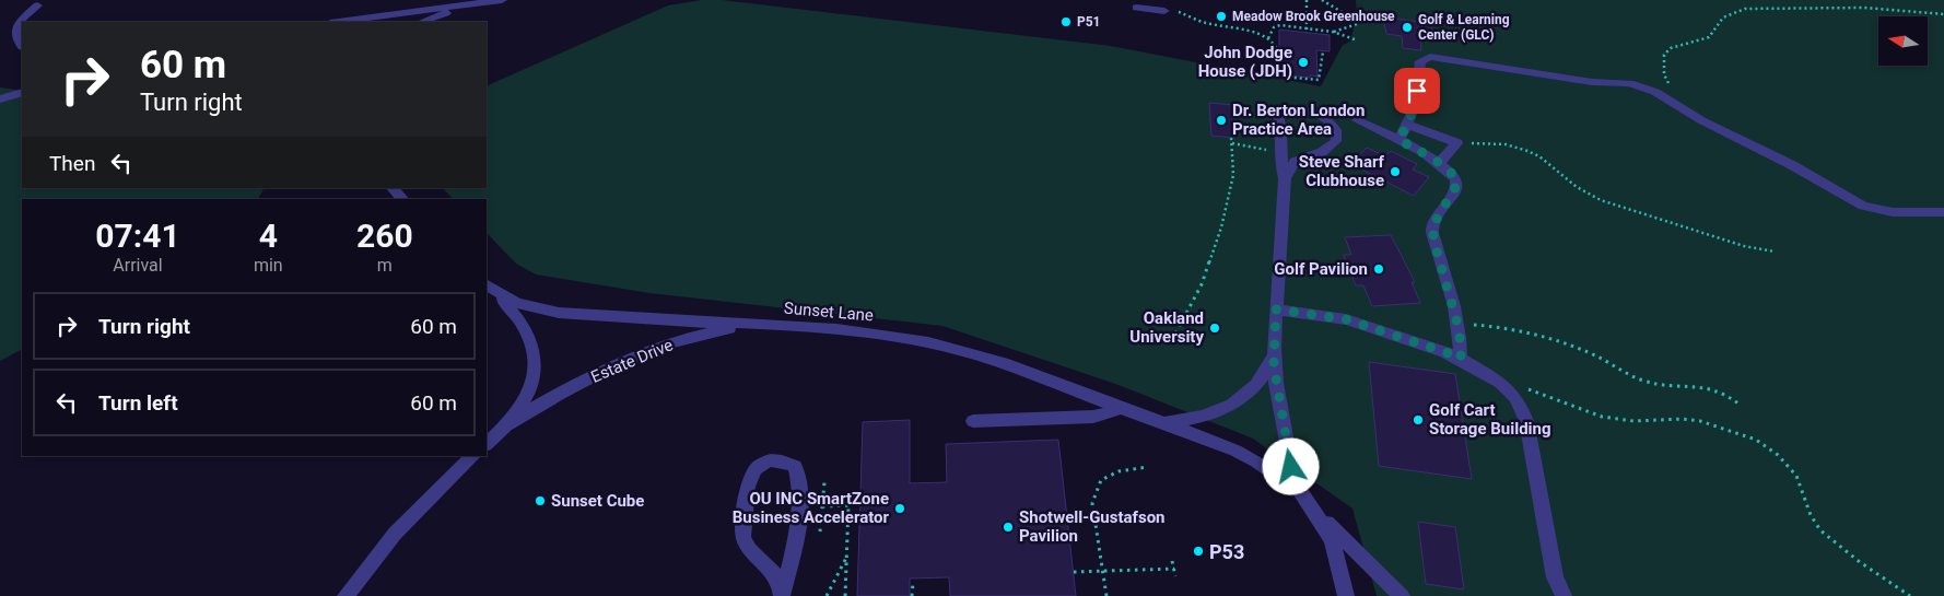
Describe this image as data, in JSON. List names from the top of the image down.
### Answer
{
  "streets": {
    "street": ["Sunset Lane", "Estate Drive"]
  },
  "crossings": [
    ["Sunset Lane", "Estate Drive"]
  ],
  "places": [
    "Meadow Brook Greenhouse",
    "P51",
    "Golf & Learning Center (GLC)",
    "John Dodge House (JDH)",
    "Dr. Berton London Practice Area",
    "Steve Sharf Clubhouse",
    "Golf Pavilion",
    "Oakland University",
    "Golf Cart Storage Building",
    "Sunset Cube",
    "OU INC SmartZone Business Accelerator",
    "Shotwell-Gustafson Pavilion",
    "P53"
  ],
  "north": "left",
  "page": {
    "turn": ["60 m", "Turn right"],
    "then": "Then",
    "eta": [
      "07:41",
      "Arrival",
      "4",
      "min",
      "260",
      "m"
    ],
    "list": [
      {
        "name": "Turn right",
        "value": "60 m"
      },
      {
        "name": "Turn left",
        "value": "60 m"
      }
    ]
  }
}
